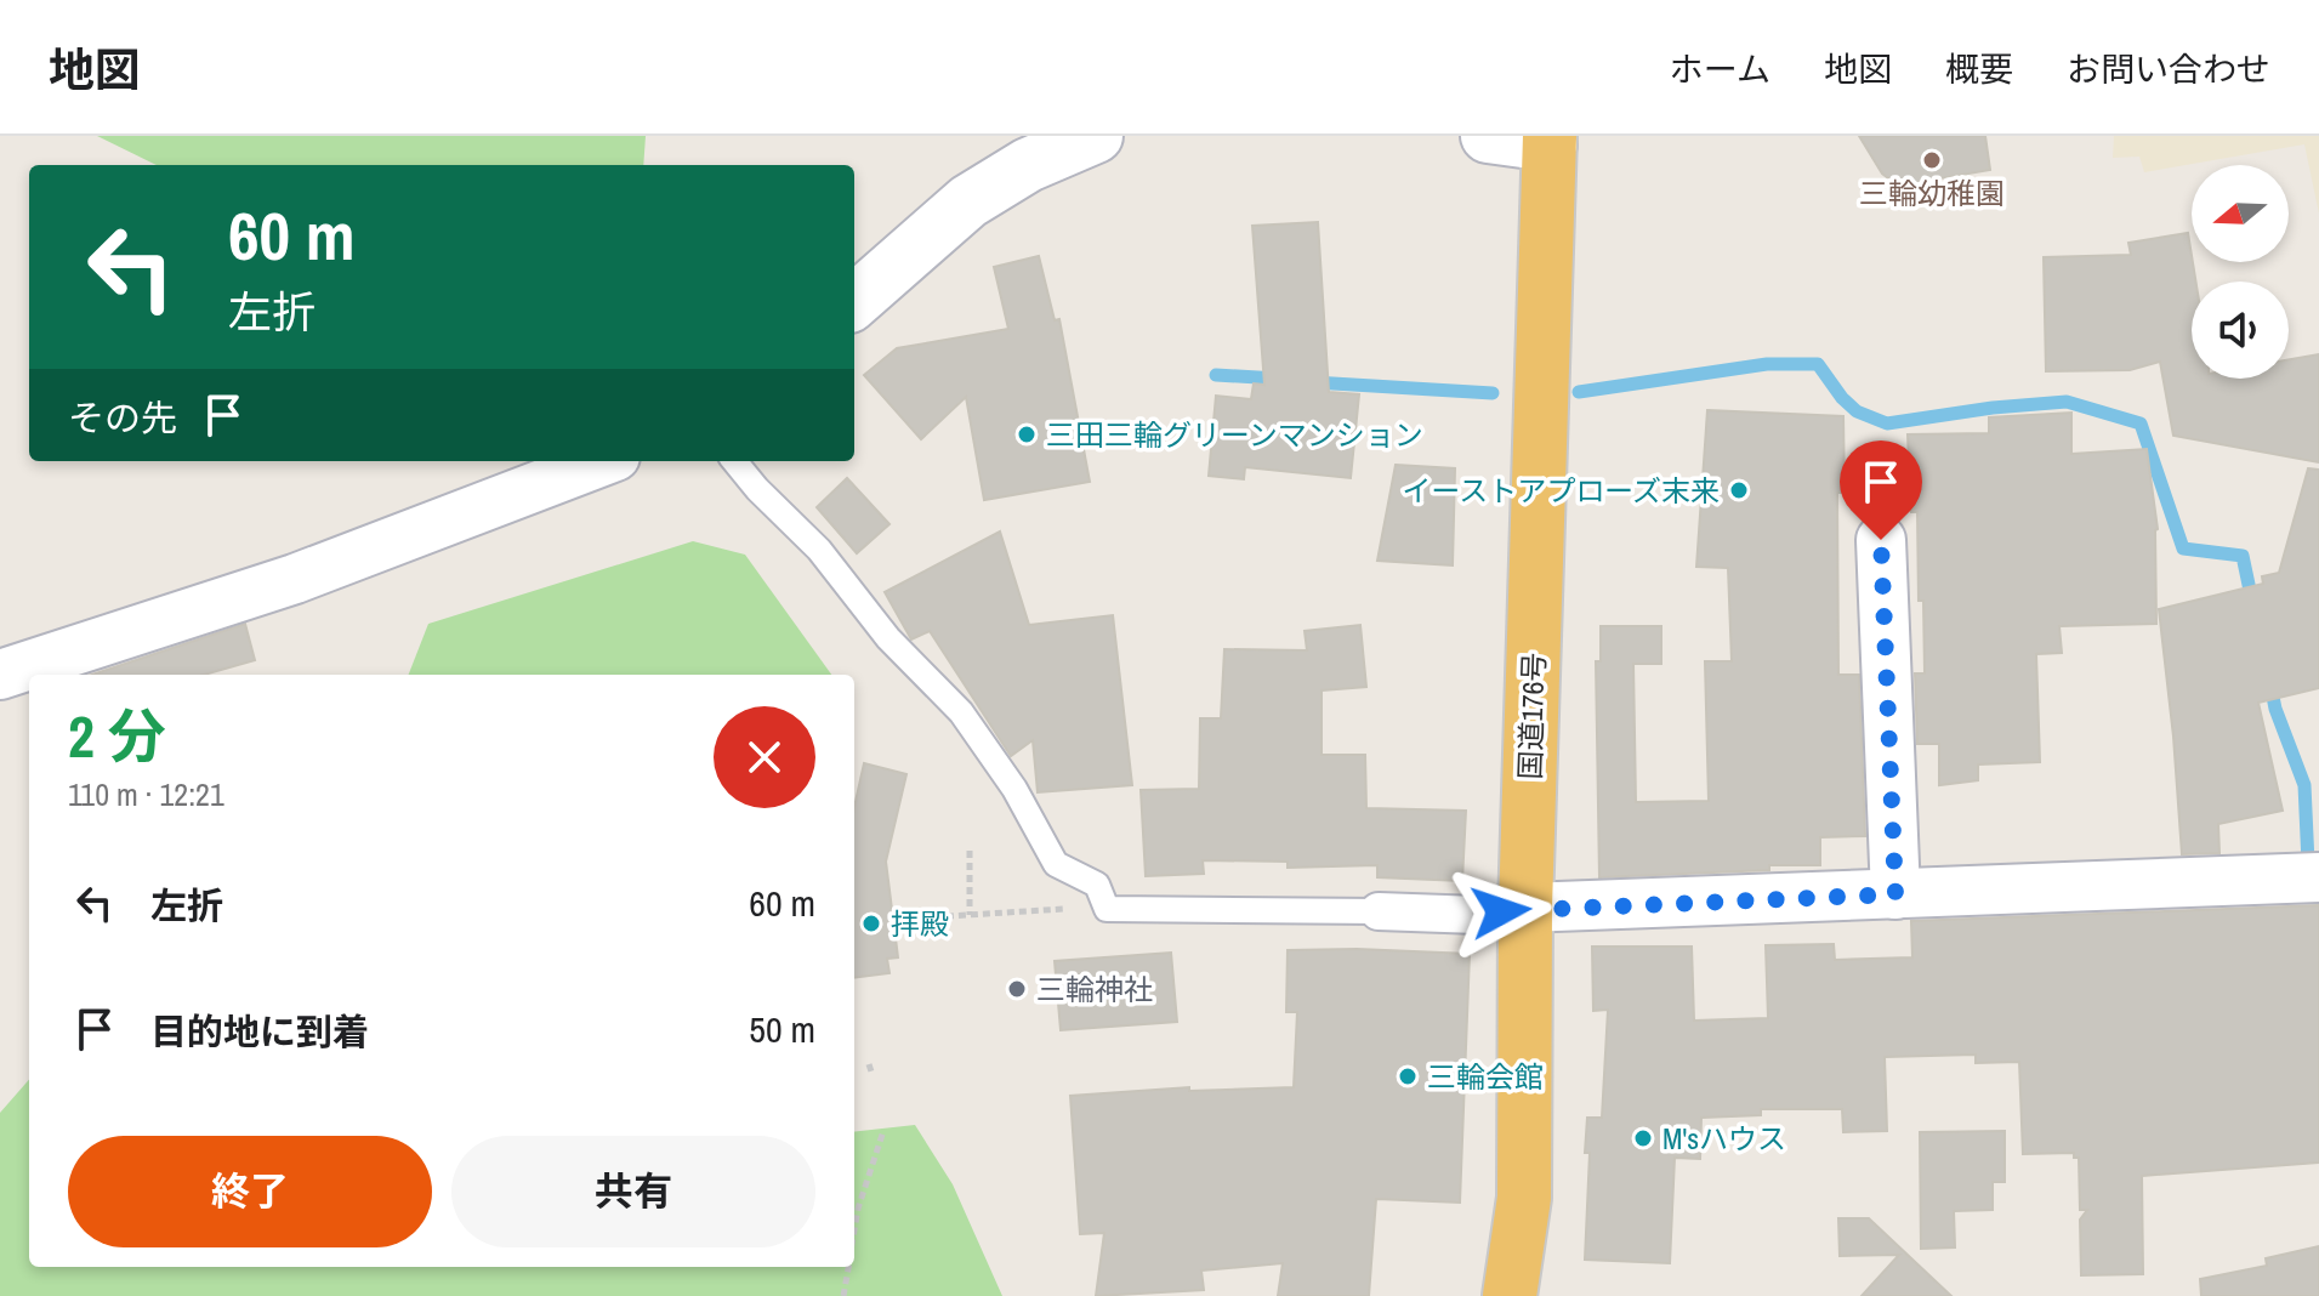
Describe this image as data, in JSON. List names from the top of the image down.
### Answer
{
  "streets": {
    "highway": ["国道176号"]
  },
  "places": [
    "三輪幼稚園",
    "三田三輪グリーンマンション",
    "イーストアプローズ末来",
    "拝殿",
    "三輪神社",
    "三輪会館",
    "M'sハウス"
  ],
  "north": "left",
  "page": {
    "header": "地図",
    "nav": [
      "ホーム",
      "地図",
      "概要",
      "お問い合わせ"
    ],
    "turn": ["60 m", "左折"],
    "then": "その先",
    "heading": ["2 分", "110 m · 12:21"],
    "list": [
      {
        "name": "左折",
        "value": "60 m"
      },
      {
        "name": "目的地に到着",
        "value": "50 m"
      }
    ],
    "buttons": ["終了", "共有"]
  }
}
